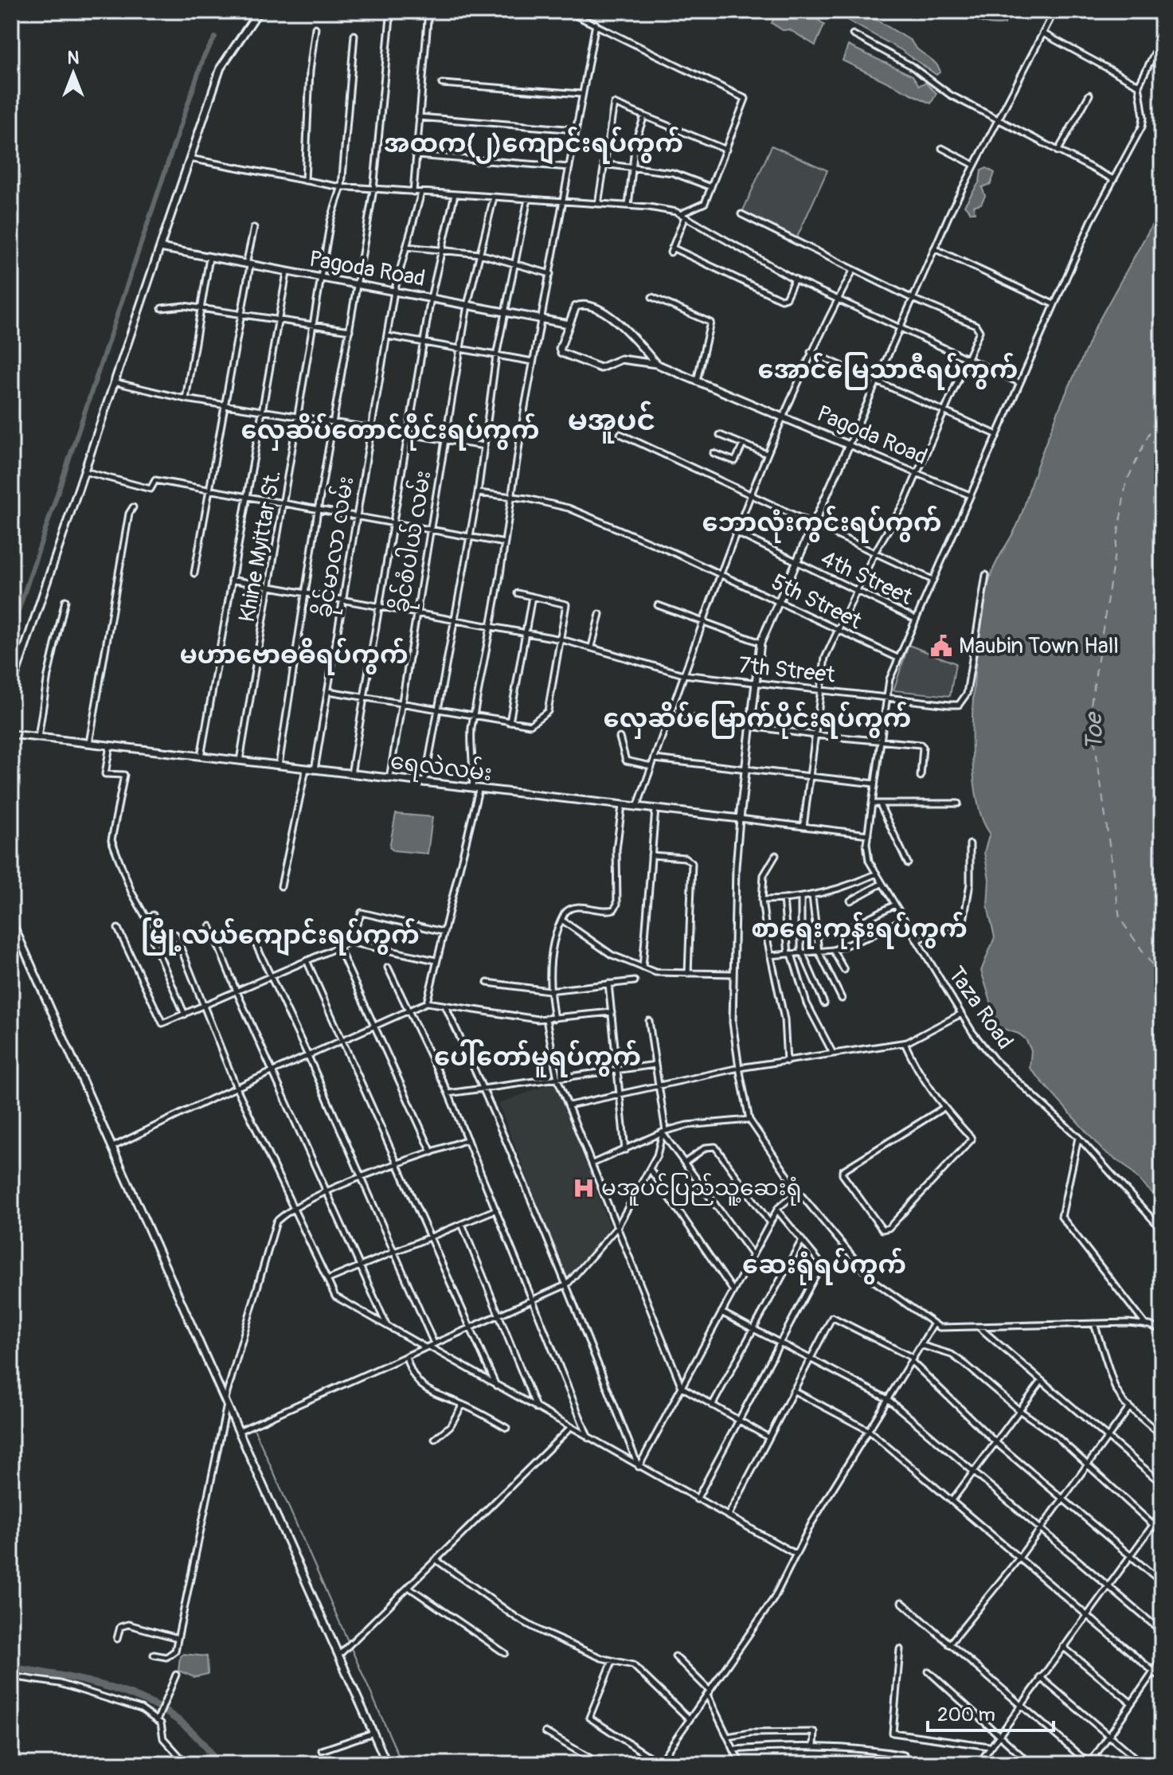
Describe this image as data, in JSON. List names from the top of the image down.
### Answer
{
  "streets": {
    "main road": ["Pagoda Road", "ရေလဲလမ်း"],
    "street": [
      "ခိုင်စံပါယ် လမ်း",
      "Khine Myittar St.",
      "ခိုင်မာလာ လမ်း",
      "4th Street",
      "5th Street",
      "7th Street",
      "Taza Road"
    ]
  },
  "crossings": [
    ["Pagoda Road", "ခိုင်စံပါယ် လမ်း"],
    ["Pagoda Road", "Khine Myittar St."],
    ["Pagoda Road", "ခိုင်မာလာ လမ်း"],
    ["Pagoda Road", "Taza Road"],
    ["ခိုင်စံပါယ် လမ်း", "7th Street"],
    ["ခိုင်စံပါယ် လမ်း", "ရေလဲလမ်း"],
    ["Khine Myittar St.", "7th Street"],
    ["Khine Myittar St.", "ရေလဲလမ်း"],
    ["ခိုင်မာလာ လမ်း", "7th Street"],
    ["ခိုင်မာလာ လမ်း", "ရေလဲလမ်း"],
    ["4th Street", "Taza Road"],
    ["5th Street", "Taza Road"],
    ["7th Street", "Taza Road"],
    ["ရေလဲလမ်း", "Taza Road"]
  ],
  "districts": [
    "အထက(၂)ကျောင်းရပ်ကွက်",
    "အောင်မြေသာဇီရပ်ကွက်",
    "မအူပင်",
    "လှေဆိပ်တောင်ပိုင်းရပ်ကွက်",
    "ဘောလုံးကွင်းရပ်ကွက်",
    "မဟာဗောဓဓိရပ်ကွက်",
    "လှေဆိပ်မြောက်ပိုင်းရပ်ကွက်",
    "စာရေးကုန်းရပ်ကွက်",
    "မြို့လယ်ကျောင်းရပ်ကွက်",
    "ပေါ်တော်မူရပ်ကွက်",
    "ဆေးရုံရပ်ကွက်"
  ],
  "water": ["Toe"],
  "places": {
    "public building": ["Maubin Town Hall"],
    "hospital": ["မအူပင်ပြည်သူ့ဆေးရုံ"]
  },
  "scale_bar": "200 m",
  "north": "top"
}
